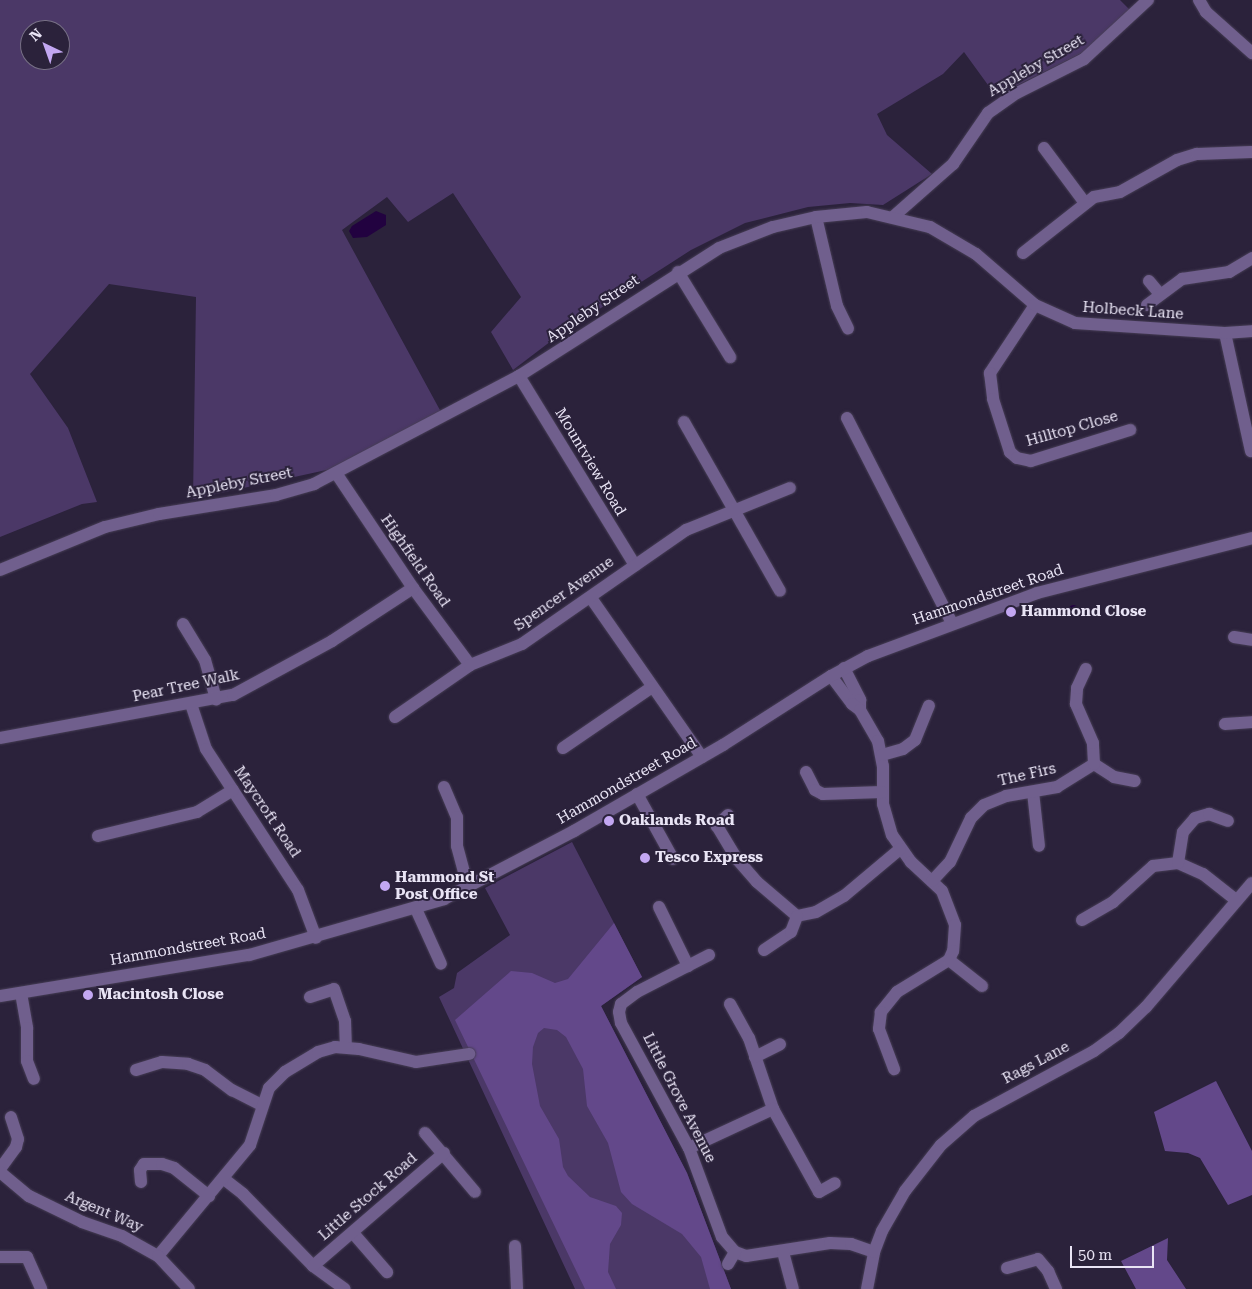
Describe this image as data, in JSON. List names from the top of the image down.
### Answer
{
  "streets": {
    "street": [
      "Appleby Street",
      "Holbeck Lane",
      "Hilltop Close",
      "Mountview Road",
      "Highfield Road",
      "Spencer Avenue",
      "Hammondstreet Road",
      "Pear Tree Walk",
      "The Firs",
      "Maycroft Road",
      "Rags Lane",
      "Little Grove Avenue",
      "Little Stock Road",
      "Argent Way"
    ]
  },
  "crossings": [
    ["Appleby Street", "Holbeck Lane"],
    ["Appleby Street", "Mountview Road"],
    ["Appleby Street", "Highfield Road"],
    ["Holbeck Lane", "Hilltop Close"],
    ["Mountview Road", "Spencer Avenue"],
    ["Highfield Road", "Spencer Avenue"],
    ["Highfield Road", "Pear Tree Walk"],
    ["Hammondstreet Road", "Maycroft Road"],
    ["Pear Tree Walk", "Maycroft Road"]
  ],
  "places": [
    "Hammond Close",
    "Oaklands Road",
    "Tesco Express",
    "Hammond St Post Office",
    "Macintosh Close"
  ],
  "scale_bar": "50 m",
  "north": "top left"
}
